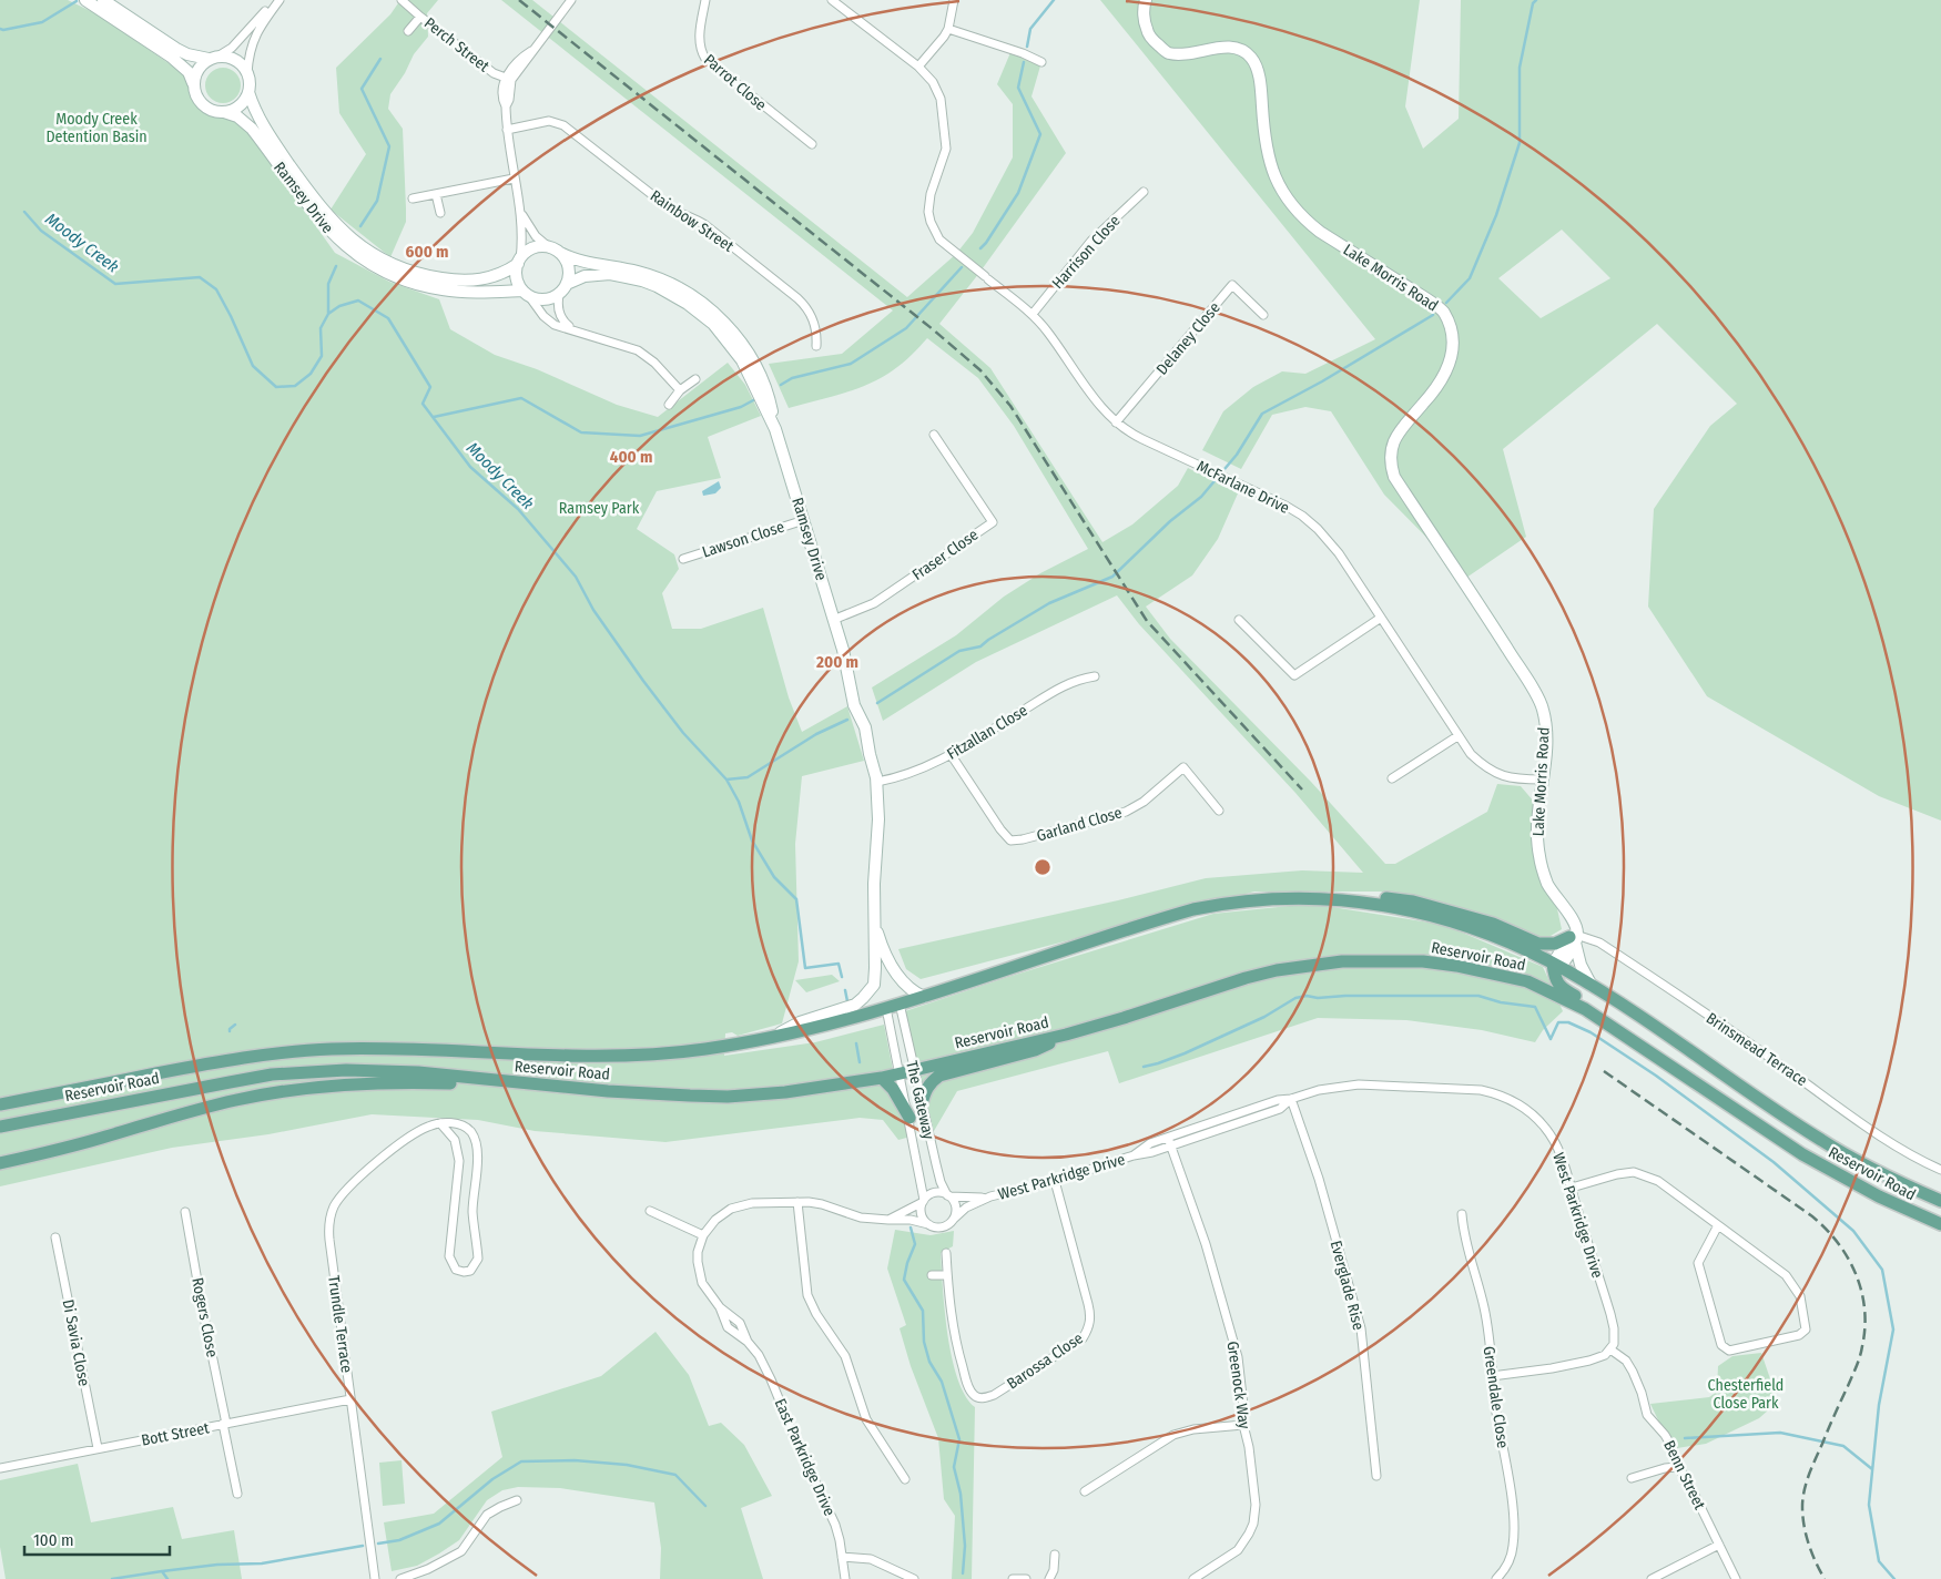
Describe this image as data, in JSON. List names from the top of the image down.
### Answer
{
  "streets": {
    "main road": ["Ramsey Drive", "Lake Morris Road", "Reservoir Road"],
    "street": [
      "Perch Street",
      "Parrot Close",
      "Rainbow Street",
      "Harrison Close",
      "Delaney Close",
      "McFarlane Drive",
      "Lawson Close",
      "Fraser Close",
      "Fitzallan Close",
      "Garland Close",
      "Brinsmead Terrace",
      "The Gateway",
      "West Parkridge Drive",
      "Everglade Rise",
      "Rogers Close",
      "Trundle Terrace",
      "Di Savia Close",
      "Barossa Close",
      "Greenock Way",
      "Greendale Close",
      "Bott Street",
      "East Parkridge Drive",
      "Benn Street"
    ]
  },
  "crossings": [
    ["Ramsey Drive", "Lawson Close"],
    ["Ramsey Drive", "Fraser Close"],
    ["Ramsey Drive", "Fitzallan Close"],
    ["Ramsey Drive", "Reservoir Road"],
    ["Harrison Close", "McFarlane Drive"],
    ["Lake Morris Road", "McFarlane Drive"],
    ["Lake Morris Road", "Reservoir Road"],
    ["Lake Morris Road", "Brinsmead Terrace"],
    ["Delaney Close", "McFarlane Drive"],
    ["Fitzallan Close", "Garland Close"],
    ["Reservoir Road", "The Gateway"],
    ["The Gateway", "West Parkridge Drive"],
    ["West Parkridge Drive", "Everglade Rise"],
    ["West Parkridge Drive", "Barossa Close"],
    ["West Parkridge Drive", "Greenock Way"],
    ["West Parkridge Drive", "Benn Street"],
    ["Rogers Close", "Bott Street"],
    ["Trundle Terrace", "Bott Street"],
    ["Di Savia Close", "Bott Street"]
  ],
  "water": ["Moody Creek"],
  "parks": ["Moody Creek Detention Basin", "Ramsey Park", "Chesterfield Close Park"],
  "scale_bar": "100 m",
  "rings": ["600 m", "400 m", "200 m"]
}
